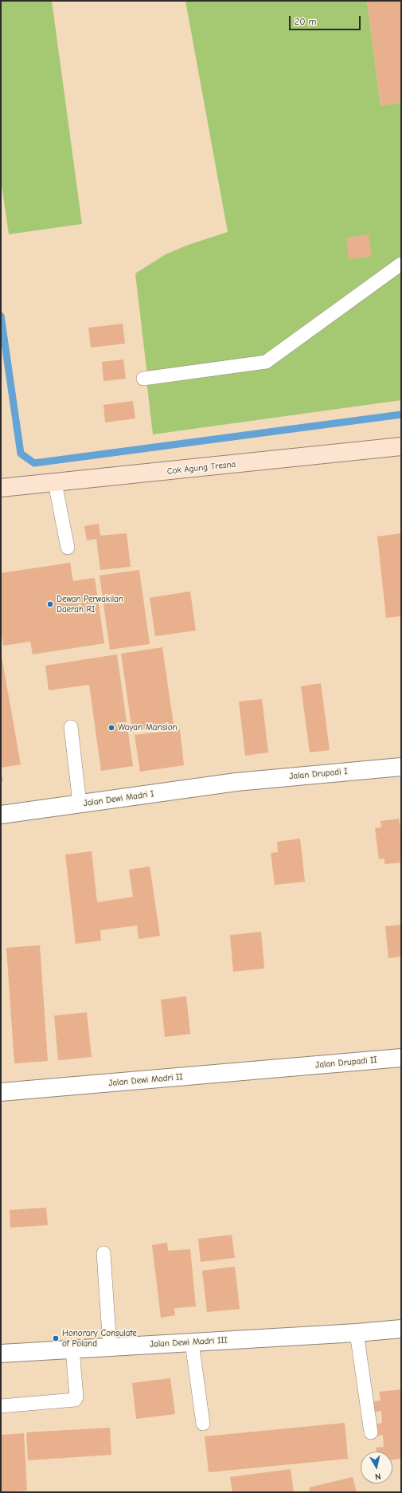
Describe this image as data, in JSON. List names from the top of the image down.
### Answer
{
  "streets": {
    "main road": ["Cok Agung Tresna"],
    "street": [
      "Jalan Drupadi I",
      "Jalan Dewi Madri I",
      "Jalan Drupadi II",
      "Jalan Dewi Madri II",
      "Jalan Dewi Madri III"
    ]
  },
  "crossings": [
    ["Jalan Drupadi I", "Jalan Dewi Madri I"],
    ["Jalan Drupadi II", "Jalan Dewi Madri II"]
  ],
  "places": ["Dewan Perwakilan Daerah RI", "Wayan Mansion", "Honorary Consulate of Poland"],
  "scale_bar": "20 m",
  "north": "bottom"
}
